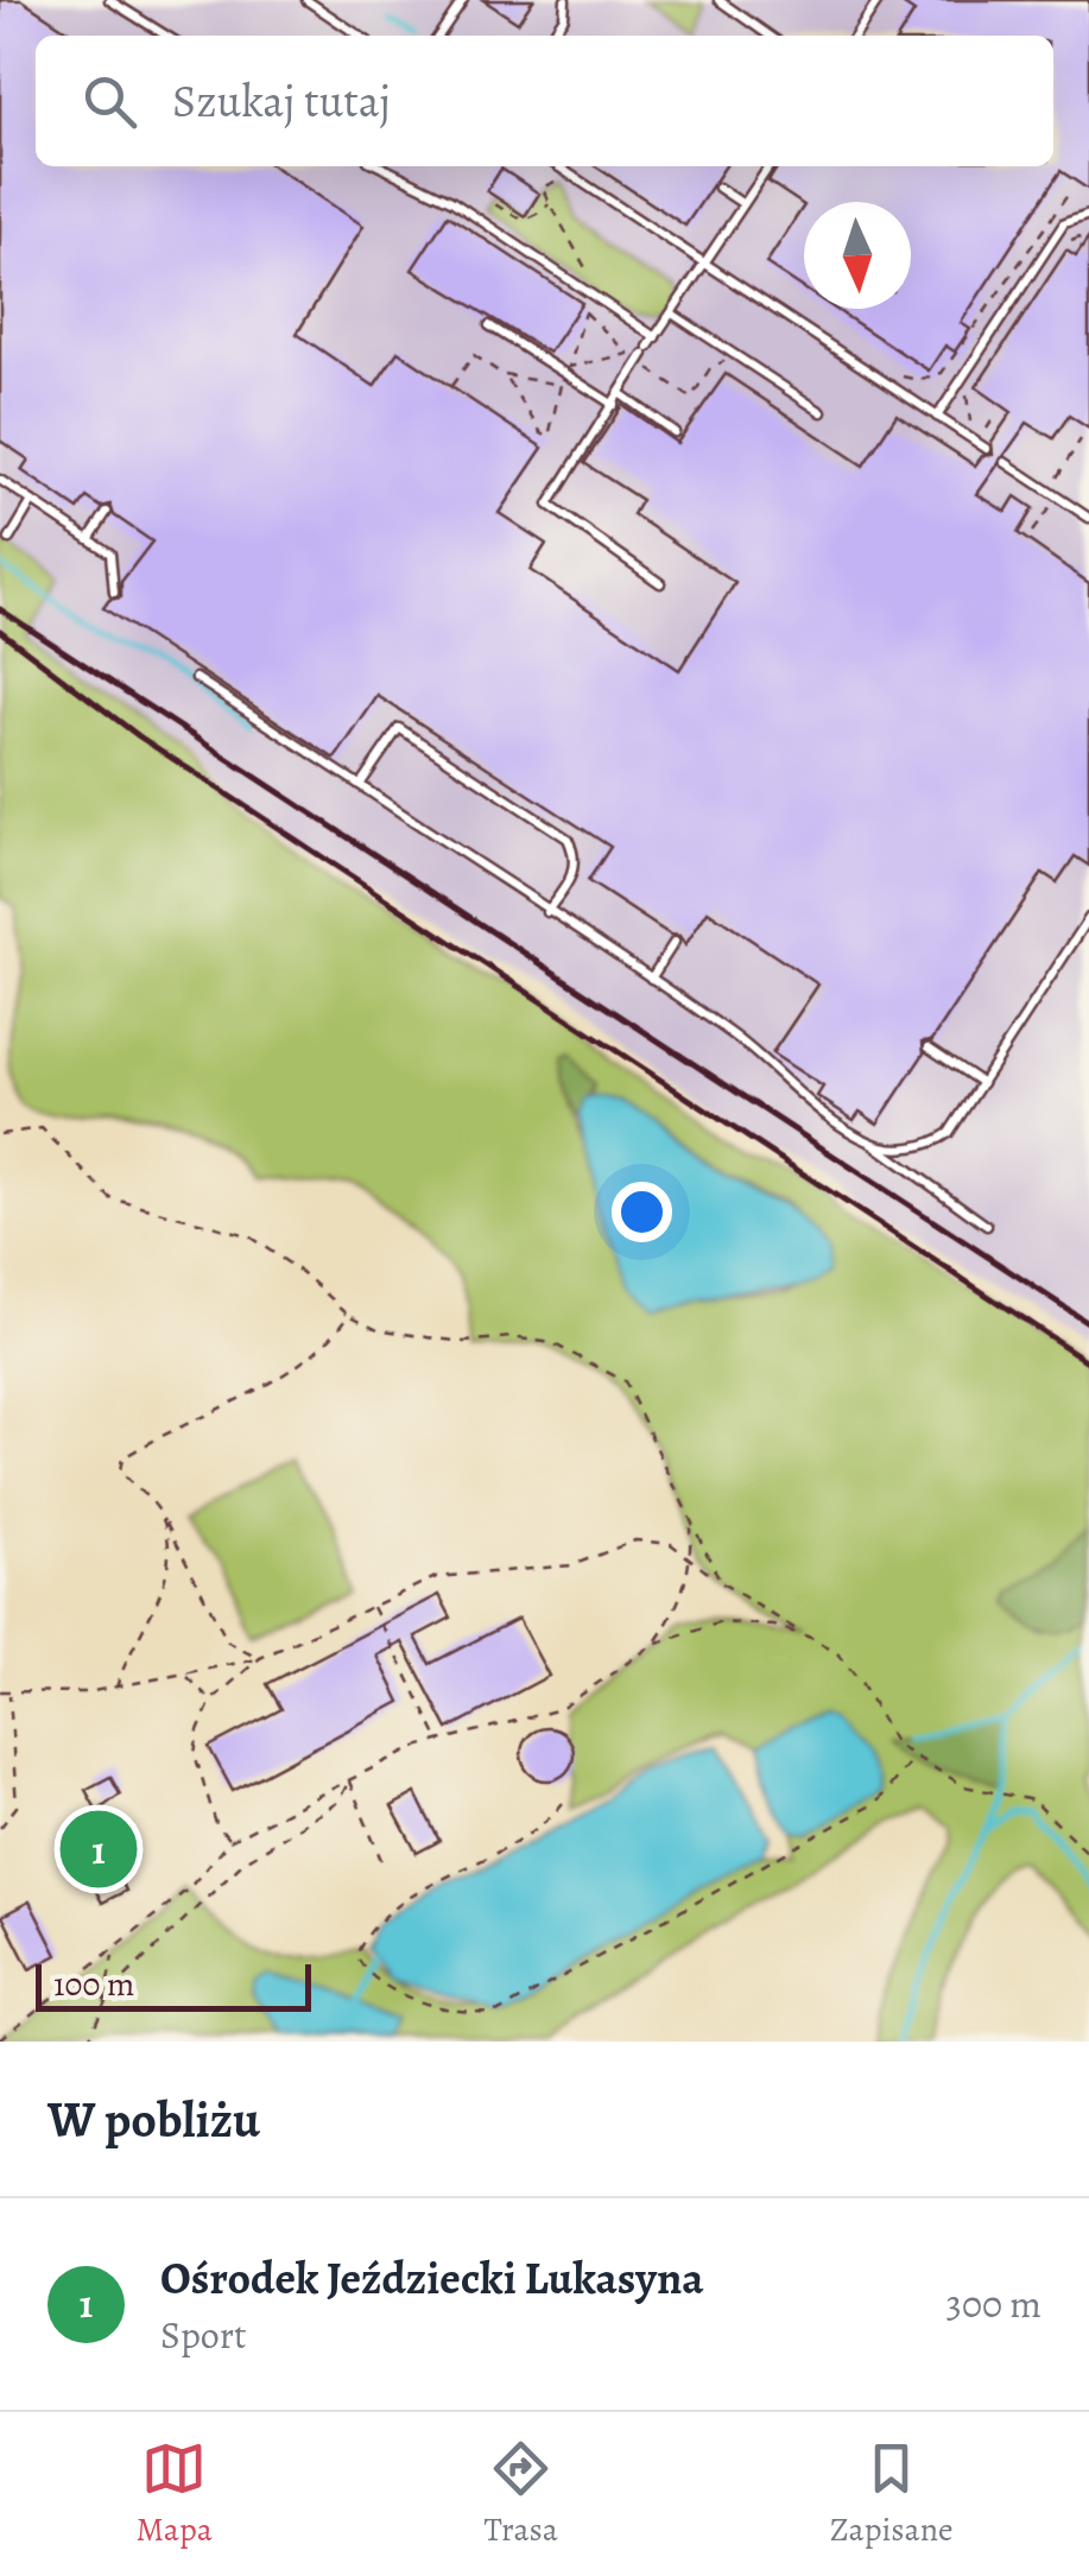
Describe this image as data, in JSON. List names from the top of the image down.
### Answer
{
  "scale_bar": "100 m",
  "north": "bottom",
  "page": {
    "search": "Szukaj tutaj",
    "pins": "1",
    "scale": "100 m",
    "heading": "W pobliżu",
    "list": [
      {
        "mark": "1",
        "name": "Ośrodek Jeździecki Lukasyna",
        "note": "Sport",
        "value": "300 m"
      }
    ],
    "nav": ["Mapa", "Trasa", "Zapisane"]
  }
}
